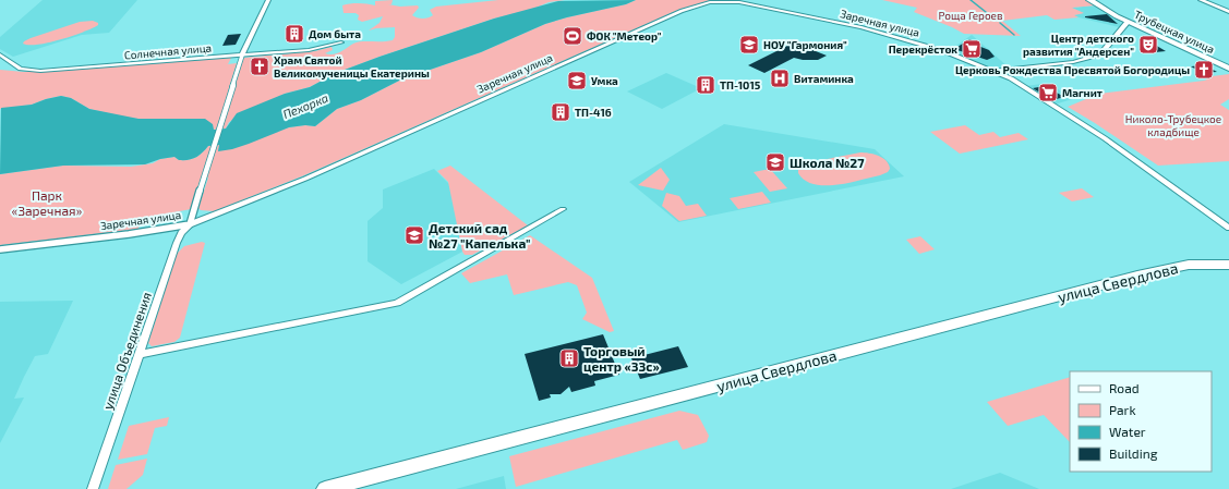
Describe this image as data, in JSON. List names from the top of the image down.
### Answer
{
  "streets": {
    "main road": ["Трубецкая улица", "улица Свердлова"],
    "street": ["Заречная улица", "Солнечная улица", "улица Объединения"]
  },
  "crossings": [
    ["Заречная улица", "улица Объединения"]
  ],
  "water": ["Пехорка"],
  "parks": ["Роща Героев", "Николо-Трубецкое кладбище", "Парк «Заречная»"],
  "places": {
    "building": [
      "Дом быта",
      "ТП-1015",
      "ТП-416",
      "Торговый центр «33с»"
    ],
    "sports": ["ФОК \"Метеор\""],
    "school or university": [
      "НОУ \"Гармония\"",
      "Умка",
      "Школа №27",
      "Детский сад №27 \"Капелька\""
    ],
    "theatre": ["Центр детского развития \"Андерсен\""],
    "supermarket": ["Перекрёсток", "Магнит"],
    "church": ["Храм Святой Великомученицы Екатерины", "Церковь Рождества Пресвятой Богородицы"],
    "hospital": ["Витаминка"]
  },
  "legend": [
    "Road",
    "Park",
    "Water",
    "Building"
  ]
}
